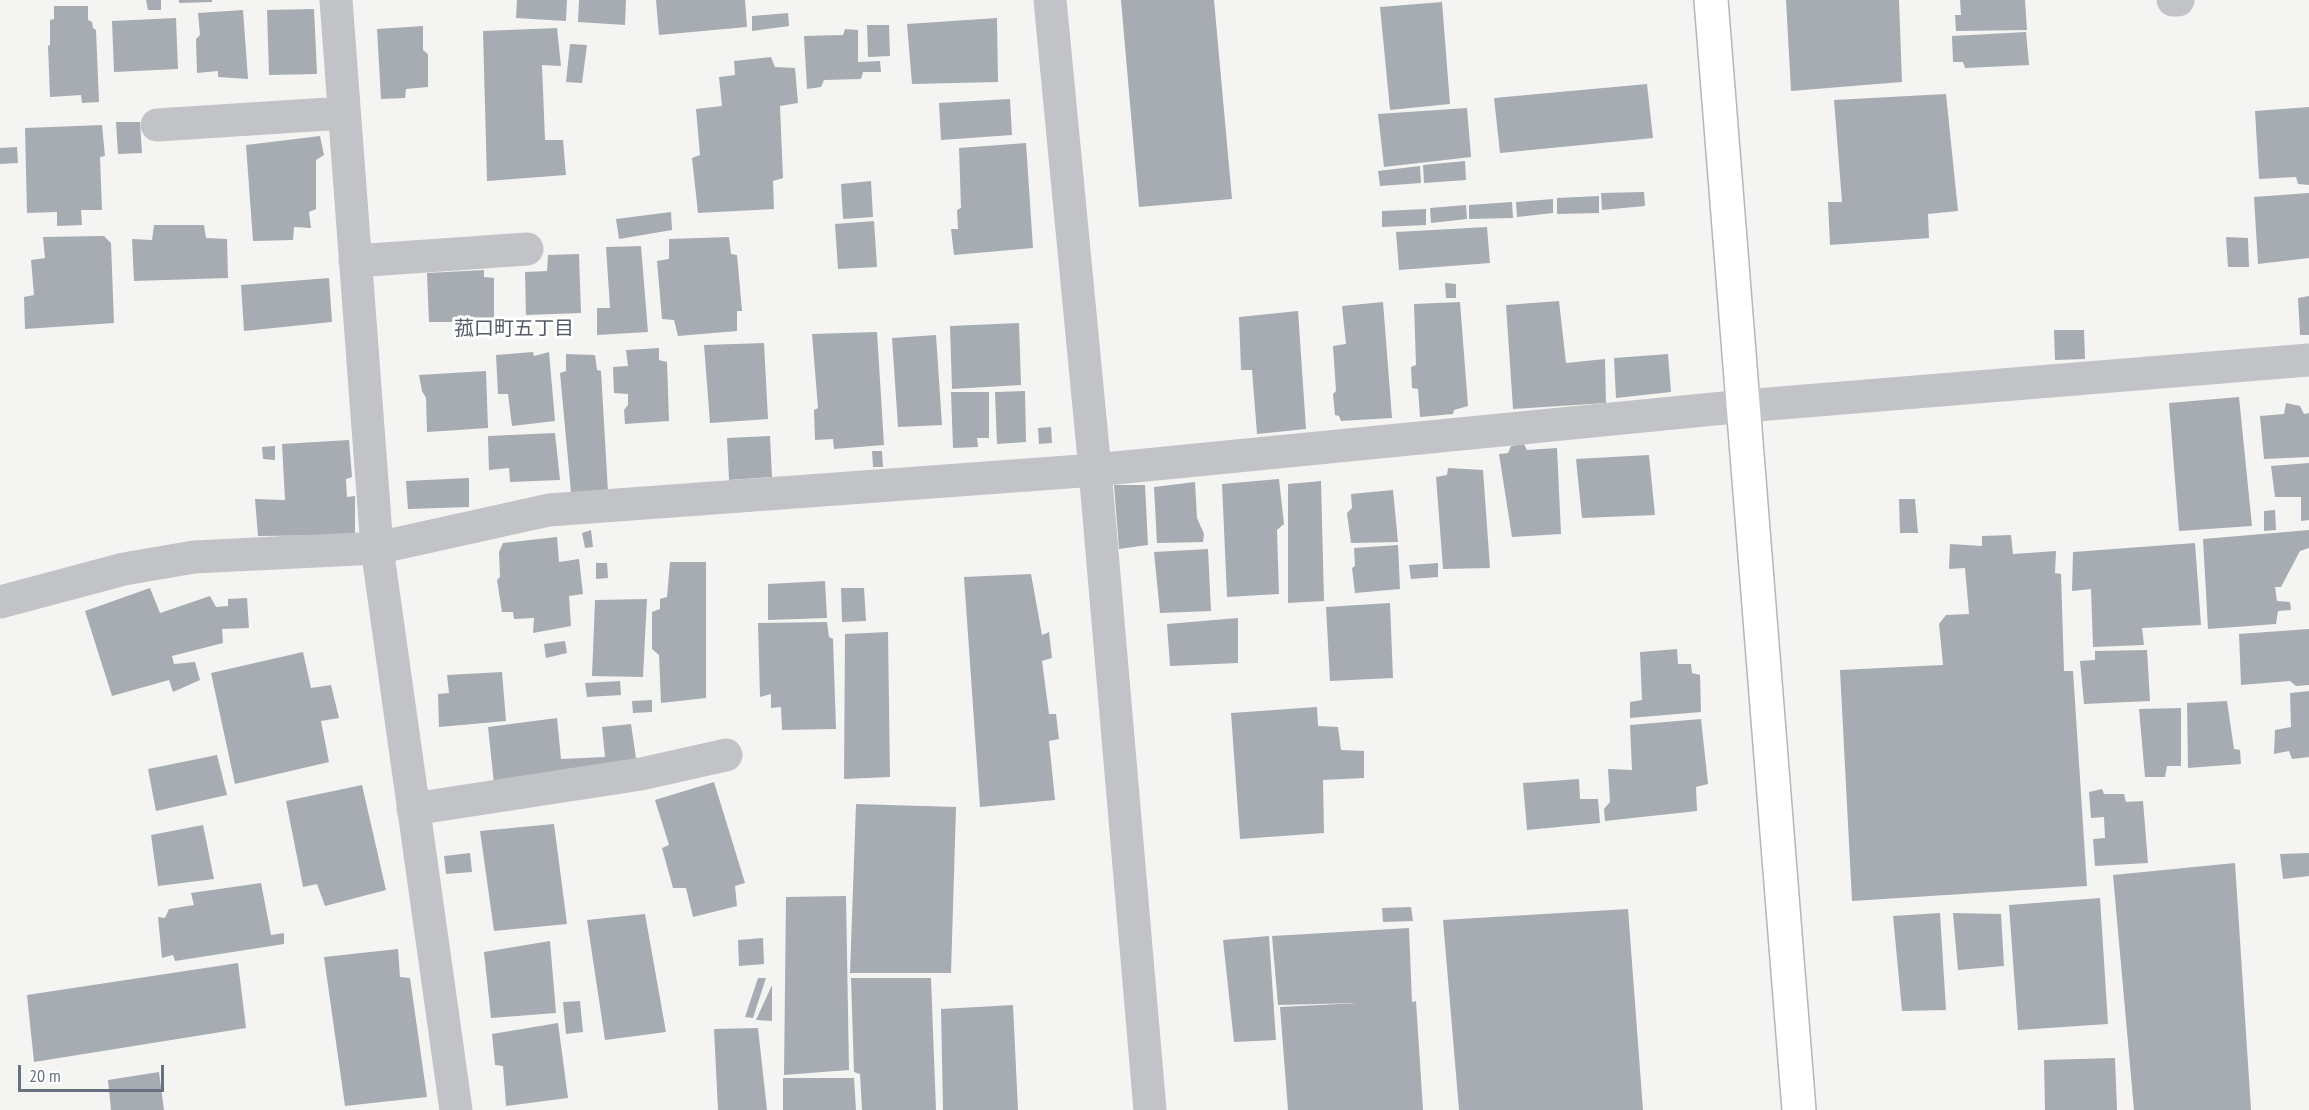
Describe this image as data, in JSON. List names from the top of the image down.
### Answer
{
  "districts": ["菰口町五丁目"],
  "scale_bar": "20 m"
}
